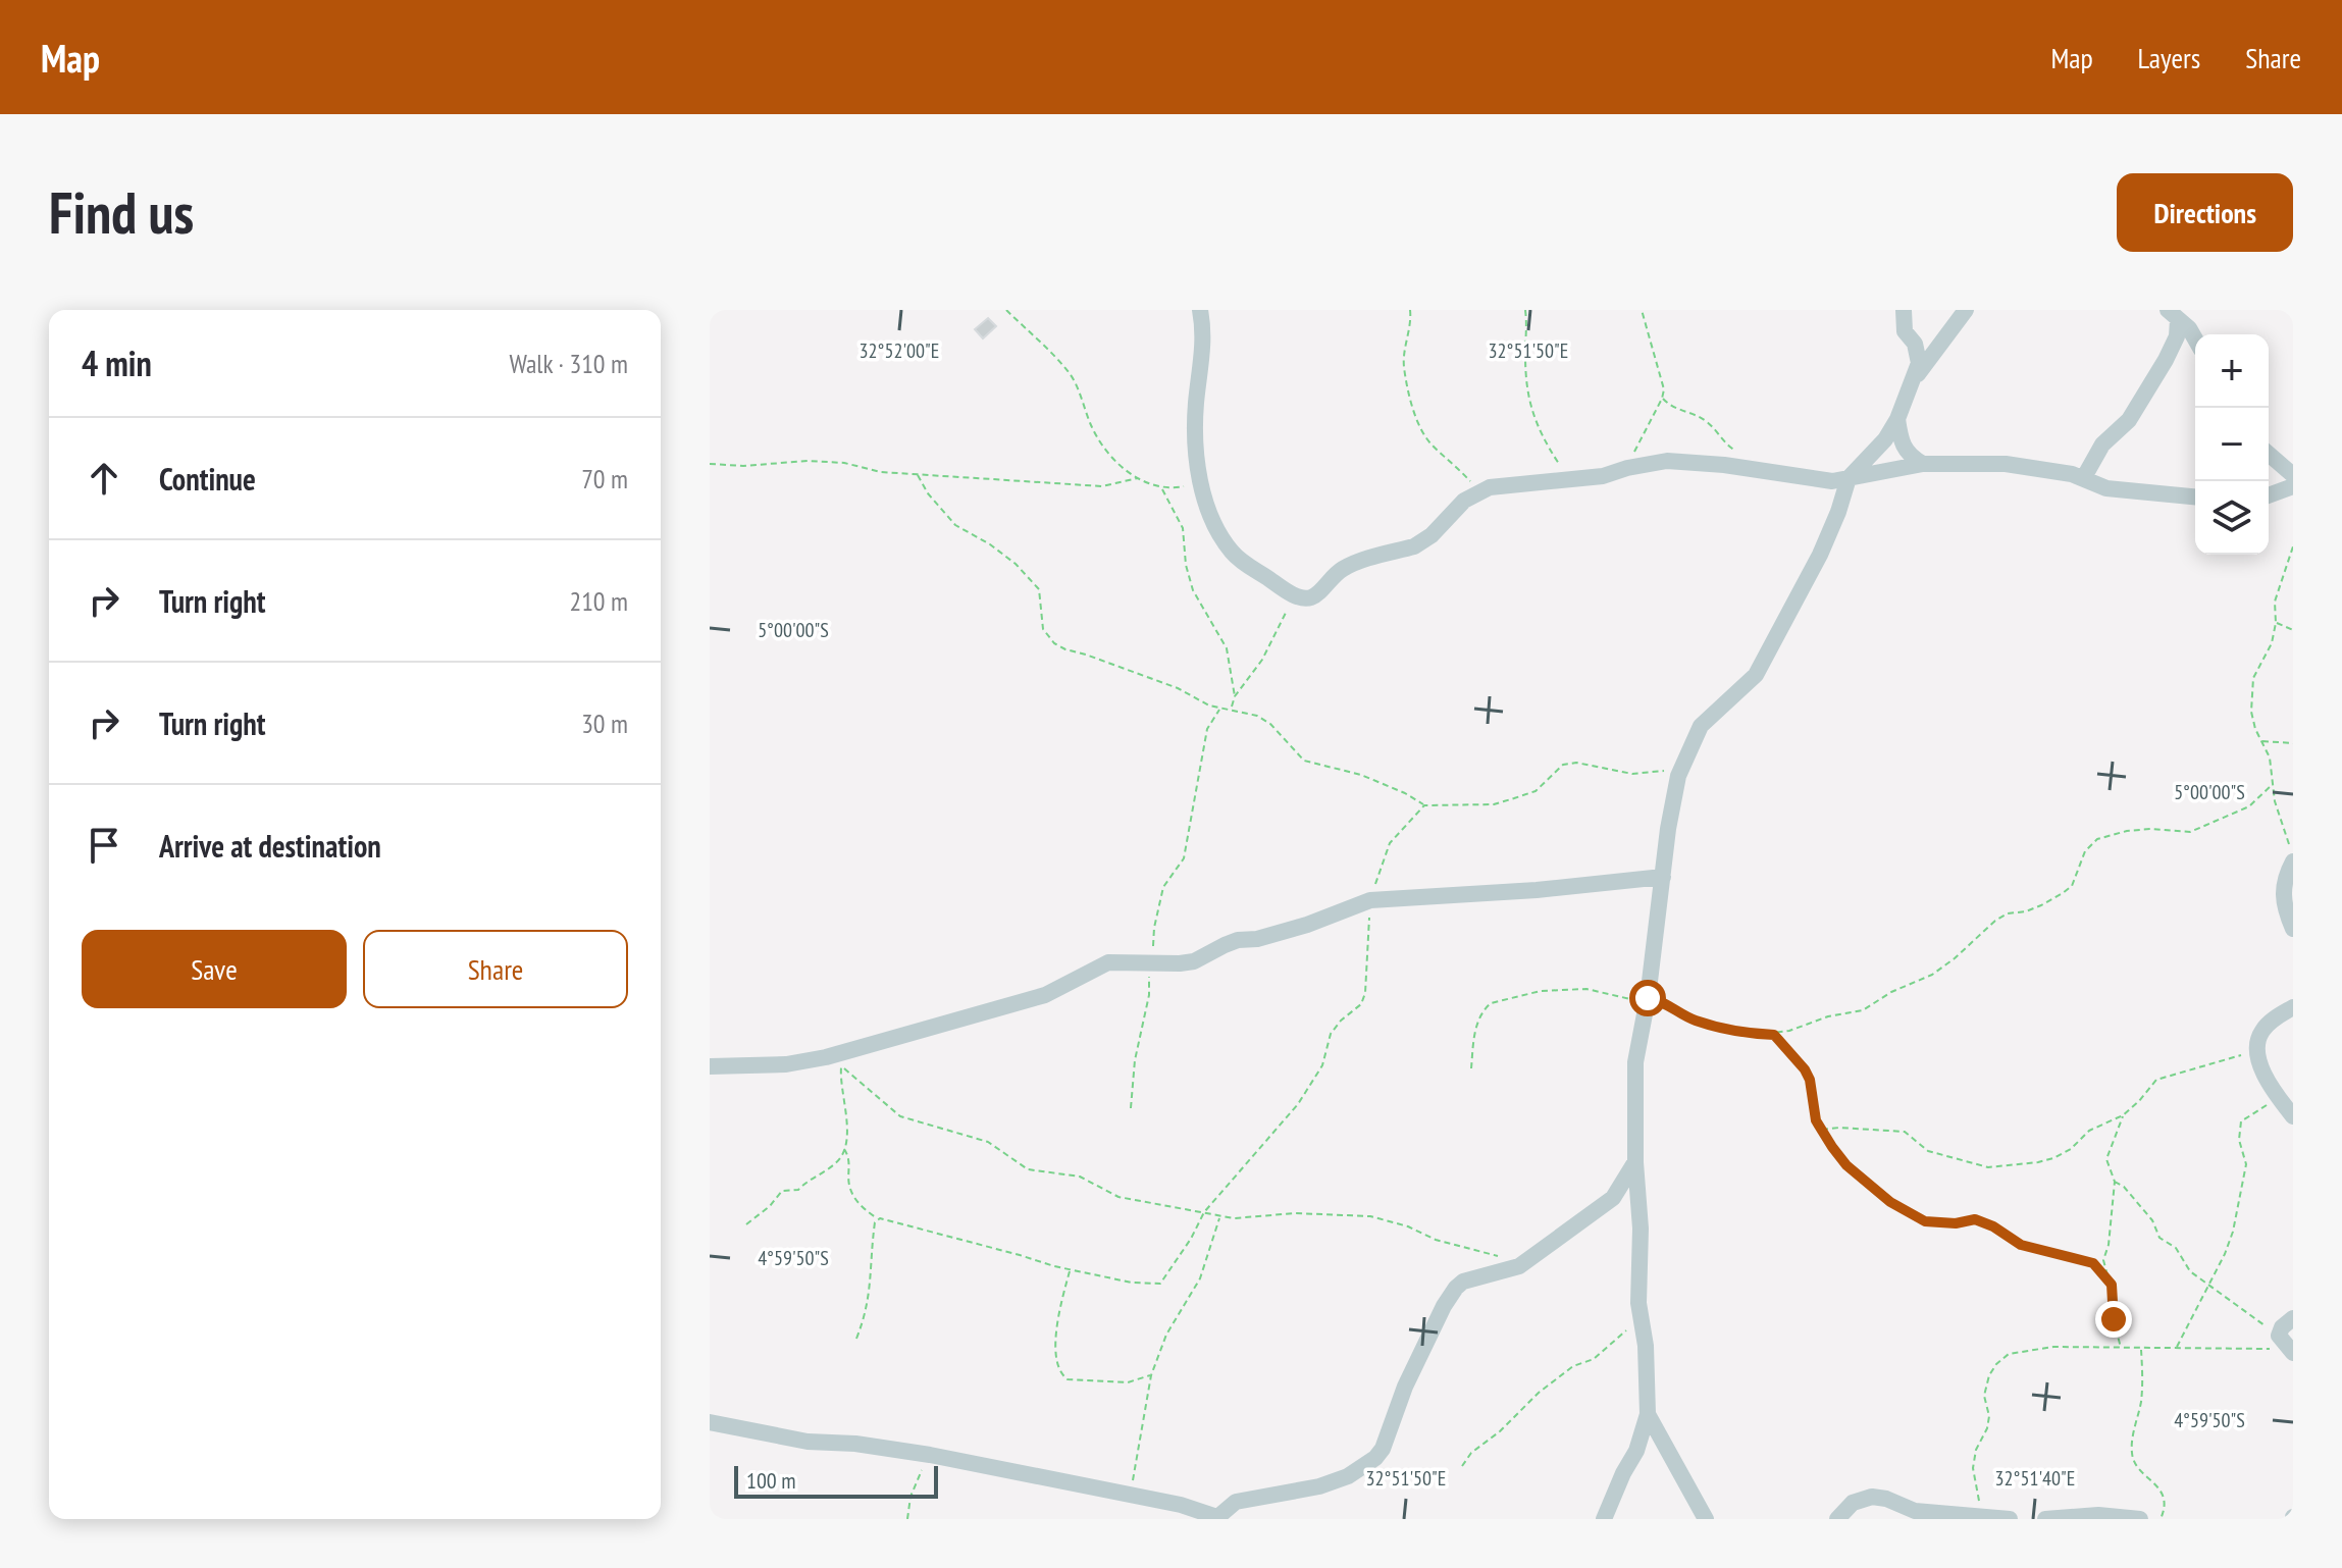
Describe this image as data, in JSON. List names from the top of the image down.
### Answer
{
  "scale_bar": "100 m",
  "page": {
    "header": "Map",
    "nav": ["Map", "Layers", "Share"],
    "buttons": [
      "Directions",
      ["Save", "Share"]
    ],
    "title": "Find us",
    "heading": ["4 min", "Walk · 310 m"],
    "map_buttons": ["+", "−"],
    "list": [
      ["Continue", "70 m"],
      ["Turn right", "210 m"],
      ["Turn right", "30 m"],
      "Arrive at destination"
    ],
    "scale": "100 m"
  },
  "coordinates": [
    "32°52'00\"E",
    "32°51'50\"E",
    "5°00'00\"S",
    "4°59'50\"S",
    "32°51'40\"E"
  ]
}
